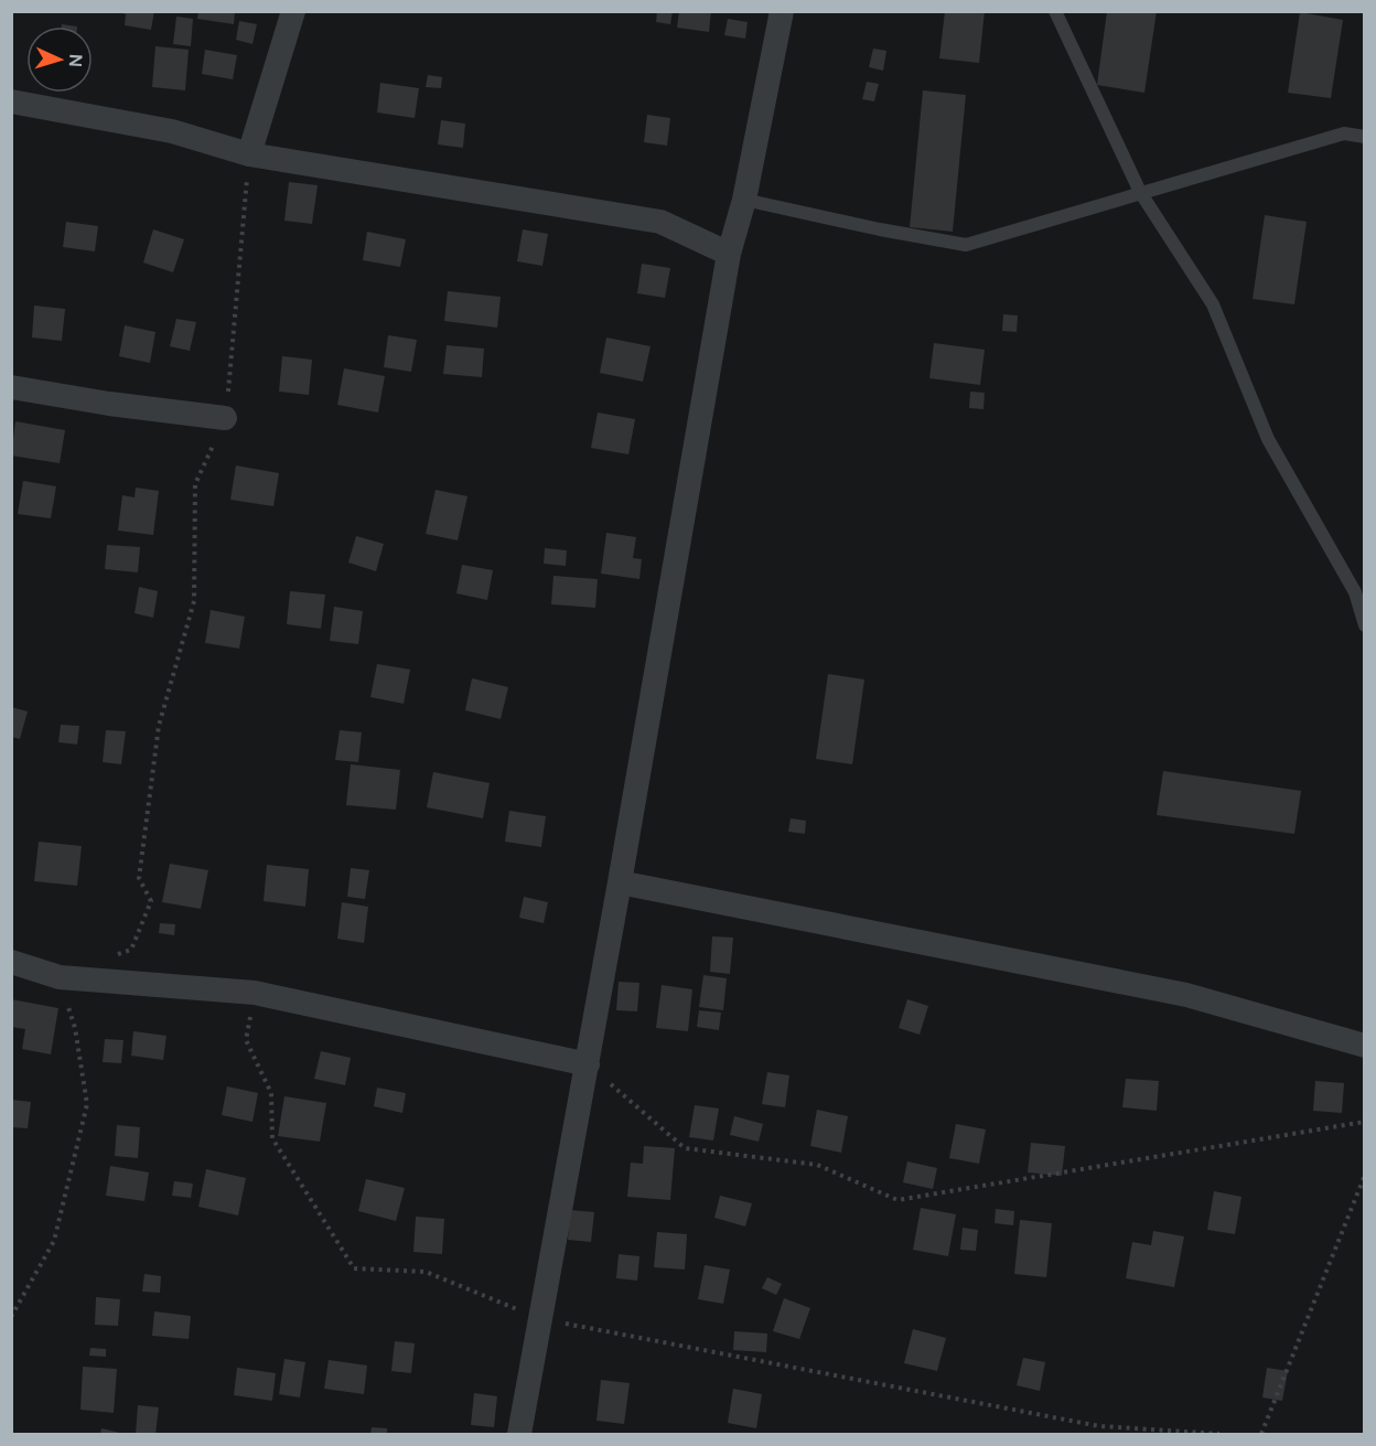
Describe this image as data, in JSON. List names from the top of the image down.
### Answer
{
  "north": "right"
}
